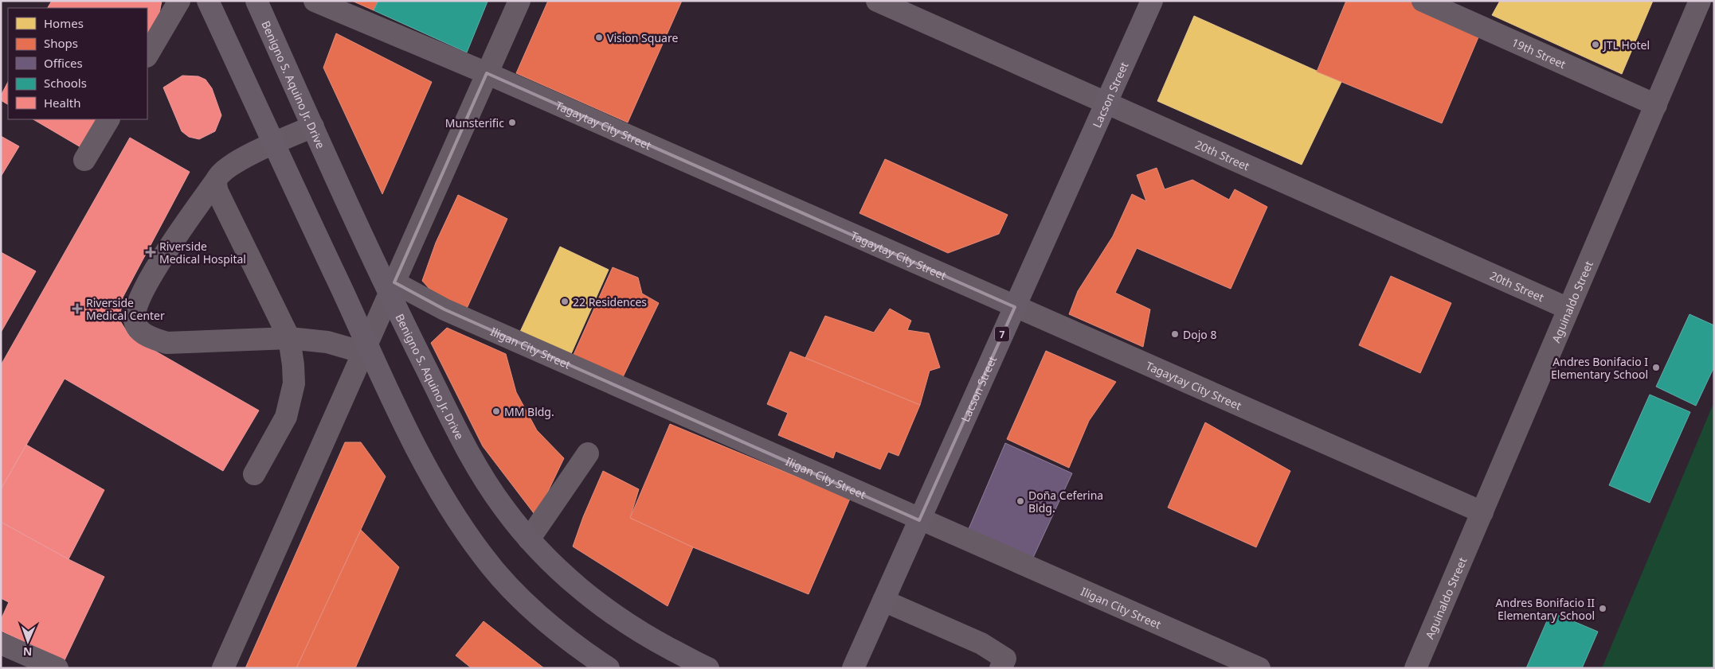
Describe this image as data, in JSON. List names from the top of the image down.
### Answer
{
  "streets": {
    "main road": ["Benigno S. Aquino Jr. Drive", "Lacson Street", "7"],
    "street": [
      "19th Street",
      "Tagaytay City Street",
      "20th Street",
      "Aguinaldo Street",
      "Iligan City Street"
    ]
  },
  "crossings": [
    ["19th Street", "Aguinaldo Street"],
    ["Benigno S. Aquino Jr. Drive", "Iligan City Street"],
    ["Lacson Street", "Tagaytay City Street"],
    ["Lacson Street", "20th Street"],
    ["Lacson Street", "Iligan City Street"],
    ["Tagaytay City Street", "Aguinaldo Street"],
    ["20th Street", "Aguinaldo Street"]
  ],
  "places": {
    "other": [
      "Vision Square",
      "JTL Hotel",
      "Munsterific",
      "22 Residences",
      "Dojo 8",
      "Andres Bonifacio I Elementary School",
      "MM Bldg.",
      "Doña Ceferina Bldg.",
      "Andres Bonifacio II Elementary School"
    ],
    "health": ["Riverside Medical Hospital", "Riverside Medical Center"]
  },
  "legend": [
    "Homes",
    "Shops",
    "Offices",
    "Schools",
    "Health"
  ],
  "north": "bottom"
}
